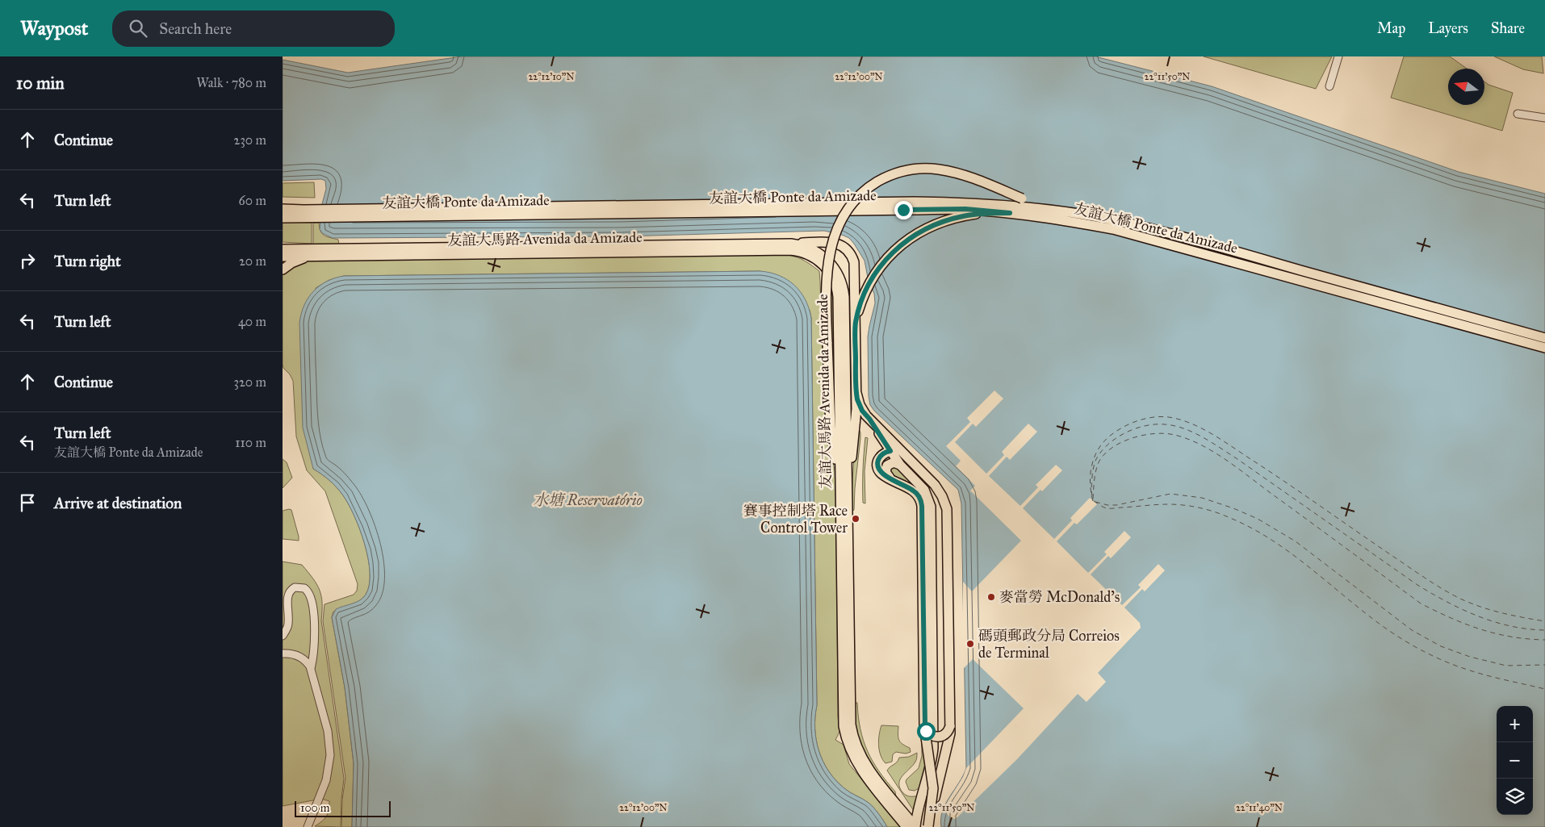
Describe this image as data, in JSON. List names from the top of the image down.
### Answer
{
  "streets": {
    "main road": ["友誼大橋 Ponte da Amizade", "友誼大馬路 Avenida da Amizade"]
  },
  "water": ["水塘 Reservatório"],
  "places": ["賽事控制塔 Race Control Tower", "麥當勞 McDonald's", "碼頭郵政分局 Correios de Terminal"],
  "scale_bar": "100 m",
  "north": "left",
  "page": {
    "header": "Waypost",
    "search": "Search here",
    "nav": ["Map", "Layers", "Share"],
    "heading": ["10 min", "Walk · 780 m"],
    "list": [
      ["Continue", "230 m"],
      ["Turn left", "60 m"],
      ["Turn right", "20 m"],
      ["Turn left", "40 m"],
      ["Continue", "320 m"],
      ["Turn left", "友誼大橋 Ponte da Amizade", "110 m"],
      "Arrive at destination"
    ],
    "map_buttons": ["+", "−"],
    "scale": "100 m"
  },
  "coordinates": [
    "22°12'10\"N",
    "22°12'00\"N",
    "22°11'50\"N",
    "22°11'40\"N"
  ]
}
